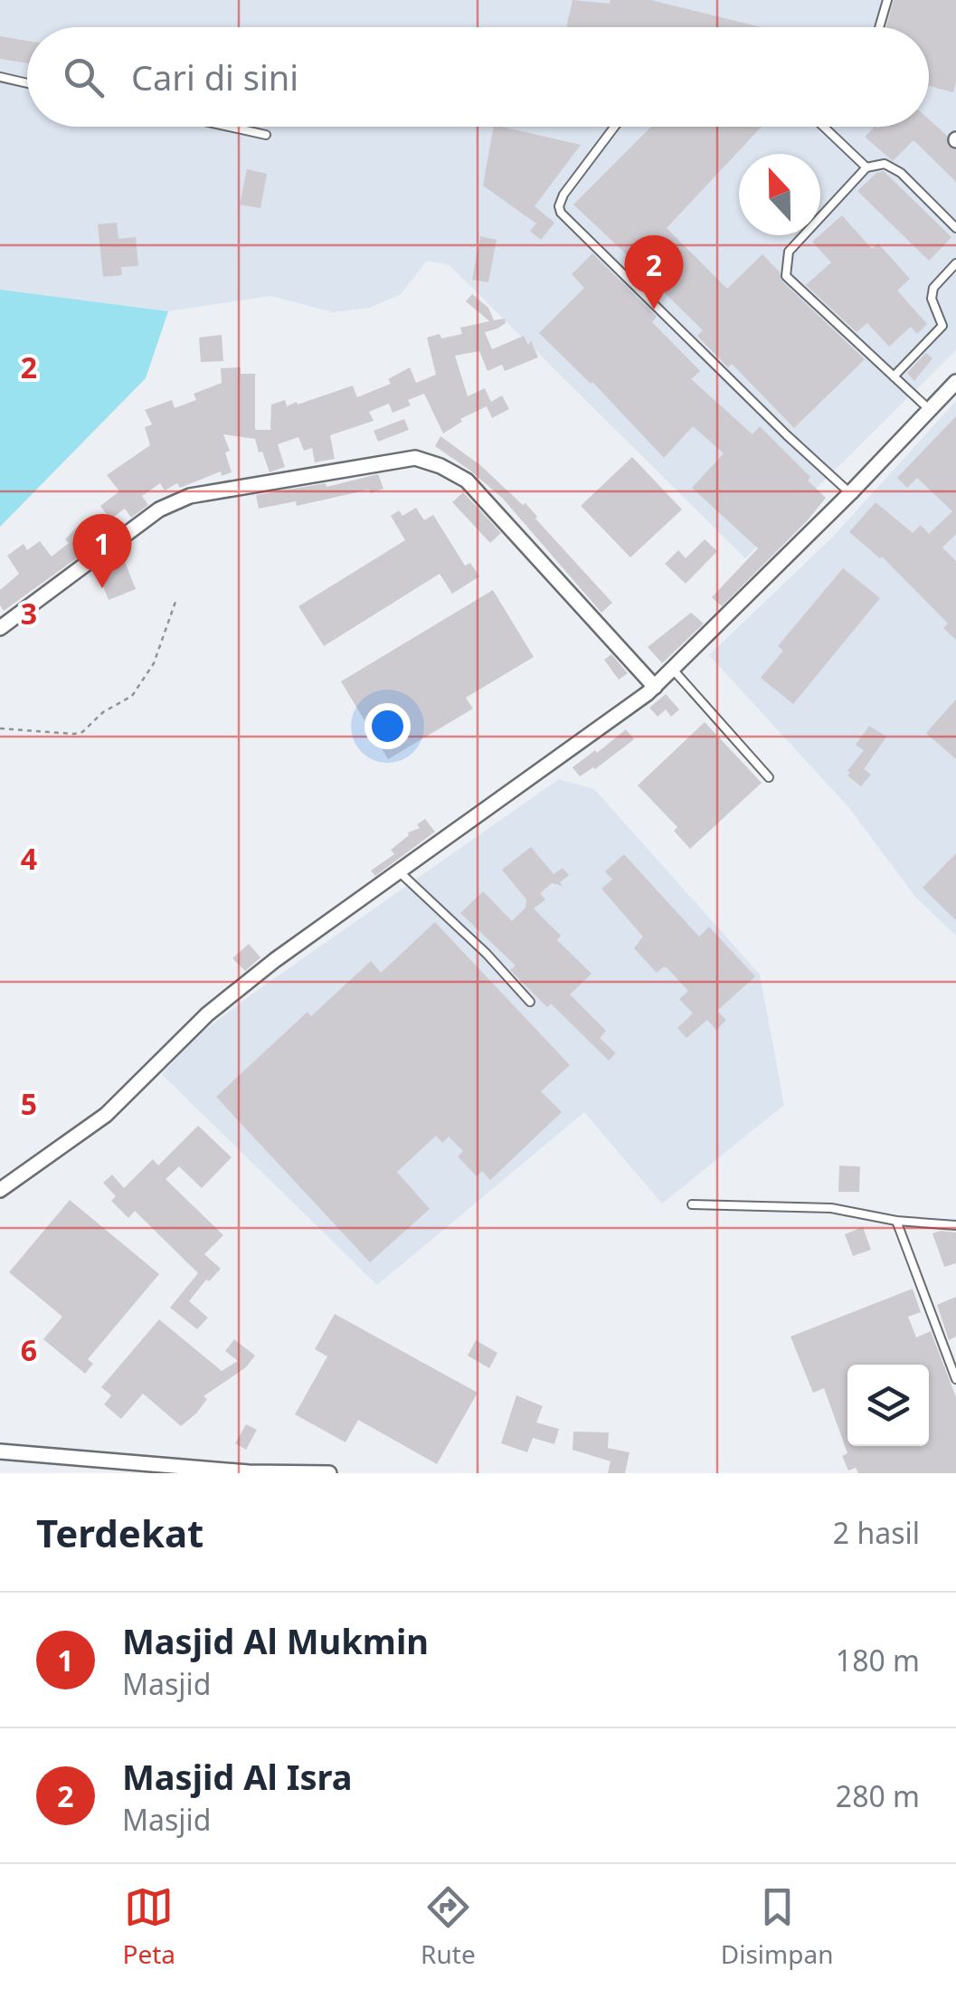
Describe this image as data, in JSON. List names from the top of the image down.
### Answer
{
  "north": "top",
  "page": {
    "search": "Cari di sini",
    "pins": ["2", "1"],
    "heading": ["Terdekat", "2 hasil"],
    "list": [
      {
        "mark": "1",
        "name": "Masjid Al Mukmin",
        "note": "Masjid",
        "value": "180 m"
      },
      {
        "mark": "2",
        "name": "Masjid Al Isra",
        "note": "Masjid",
        "value": "280 m"
      }
    ],
    "nav": ["Peta", "Rute", "Disimpan"]
  },
  "grid": {
    "rows": [
      "2",
      "3",
      "4",
      "5",
      "6"
    ]
  }
}
